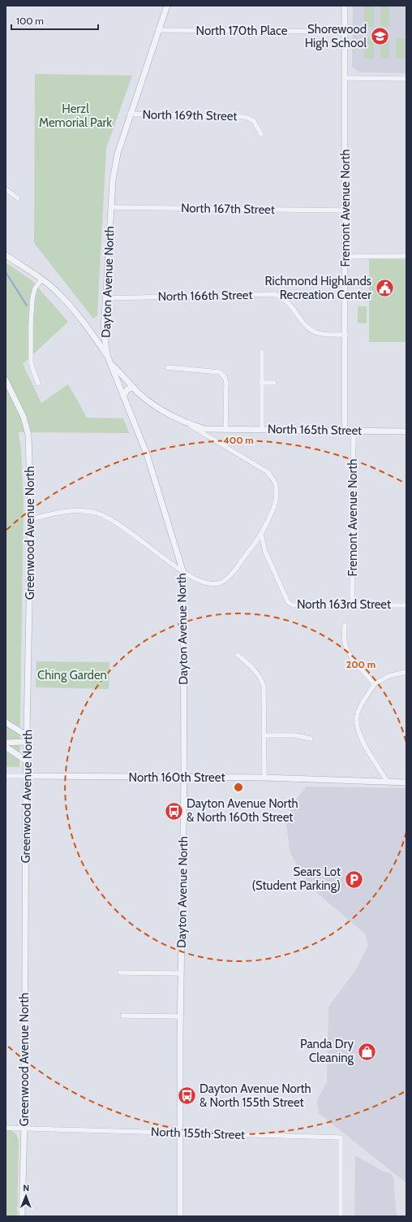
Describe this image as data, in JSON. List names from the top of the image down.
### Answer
{
  "streets": {
    "street": [
      "North 170th Place",
      "North 169th Street",
      "Fremont Avenue North",
      "North 167th Street",
      "Dayton Avenue North",
      "North 166th Street",
      "North 165th Street",
      "Greenwood Avenue North",
      "North 163rd Street",
      "North 160th Street",
      "North 155th Street"
    ]
  },
  "crossings": [
    ["North 170th Place", "Fremont Avenue North"],
    ["North 170th Place", "Dayton Avenue North"],
    ["North 169th Street", "Dayton Avenue North"],
    ["Fremont Avenue North", "North 167th Street"],
    ["Fremont Avenue North", "North 166th Street"],
    ["Fremont Avenue North", "North 165th Street"],
    ["Fremont Avenue North", "North 163rd Street"],
    ["North 167th Street", "Dayton Avenue North"],
    ["Dayton Avenue North", "North 166th Street"],
    ["Dayton Avenue North", "North 165th Street"],
    ["Dayton Avenue North", "North 160th Street"],
    ["Dayton Avenue North", "North 155th Street"],
    ["Greenwood Avenue North", "North 160th Street"],
    ["Greenwood Avenue North", "North 155th Street"]
  ],
  "parks": ["Herzl Memorial Park", "Ching Garden"],
  "places": {
    "school or university": ["Shorewood High School"],
    "public building": ["Richmond Highlands Recreation Center"],
    "bus stop": ["Dayton Avenue North & North 160th Street", "Dayton Avenue North & North 155th Street"],
    "parking": ["Sears Lot (Student Parking)"],
    "shop": ["Panda Dry Cleaning"]
  },
  "scale_bar": "100 m",
  "north": "top",
  "rings": ["400 m", "200 m"]
}
